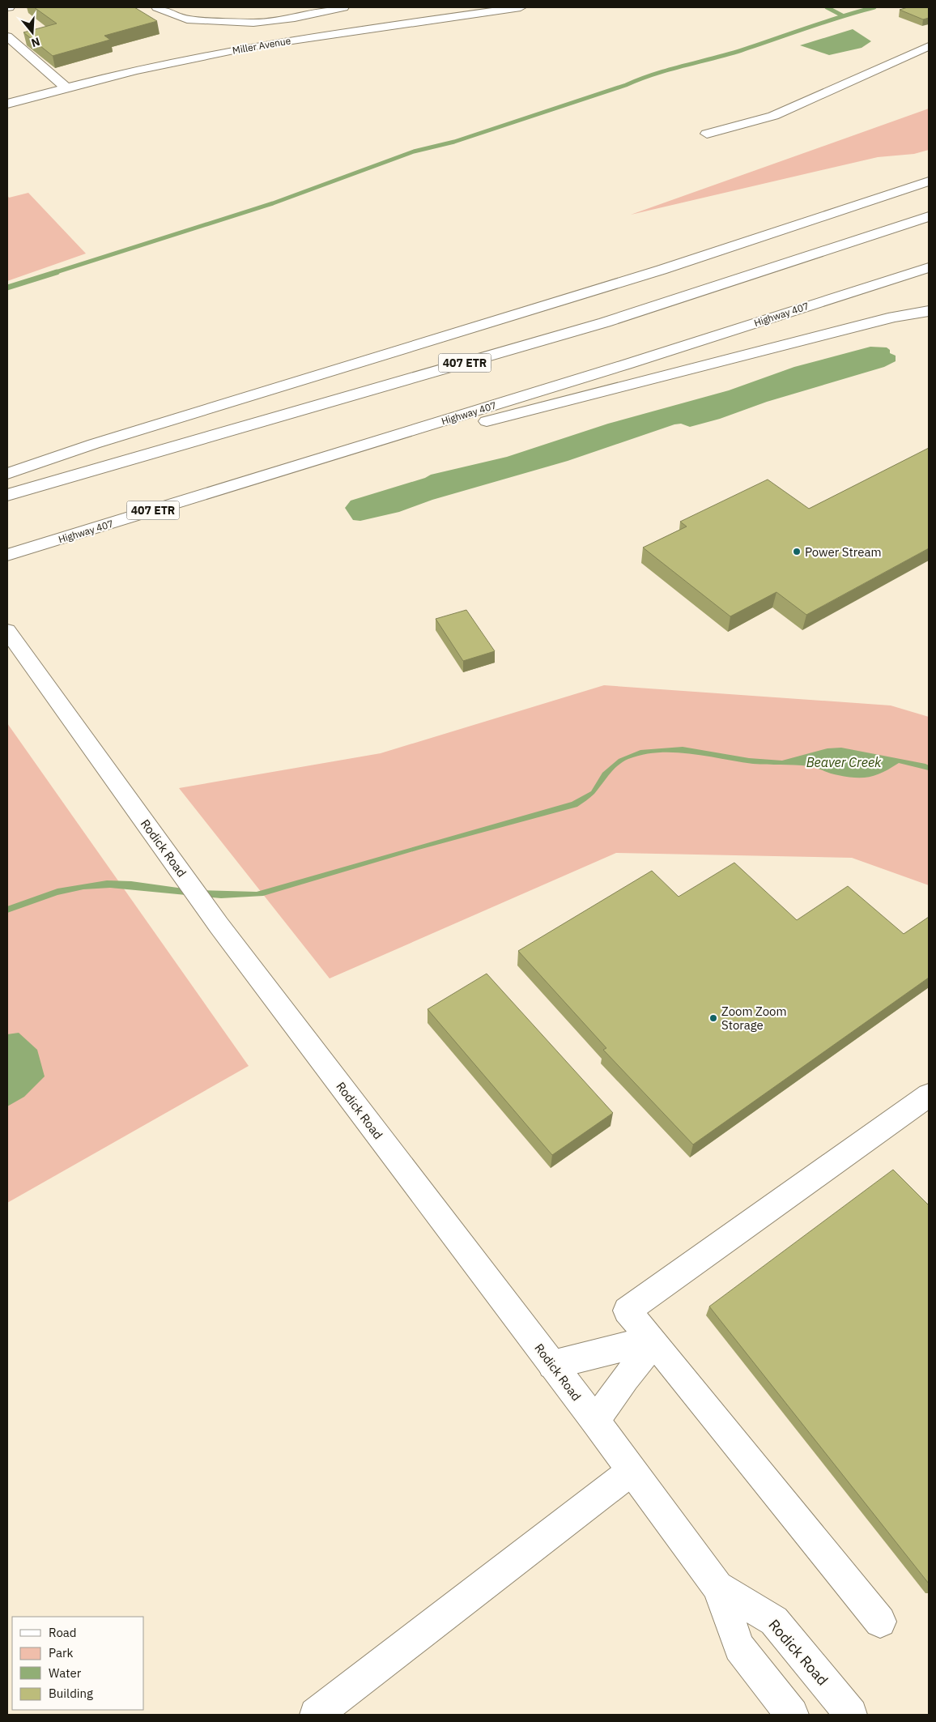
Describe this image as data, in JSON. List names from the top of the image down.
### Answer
{
  "streets": {
    "main road": [
      "Miller Avenue",
      "Highway 407",
      "407 ETR",
      "Rodick Road"
    ]
  },
  "water": ["Beaver Creek"],
  "places": ["Power Stream", "Zoom Zoom Storage"],
  "legend": [
    "Road",
    "Park",
    "Water",
    "Building"
  ],
  "north": "bottom"
}
